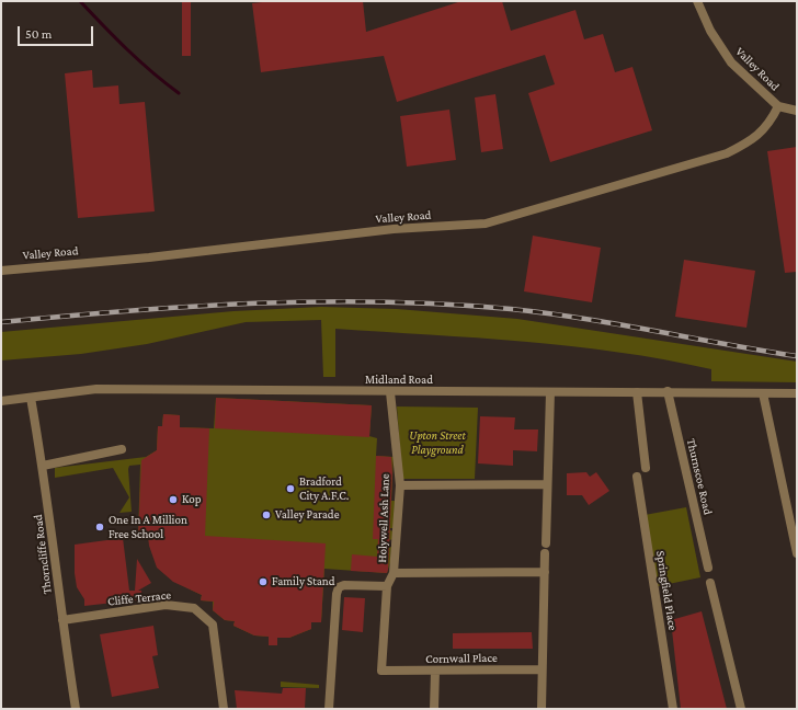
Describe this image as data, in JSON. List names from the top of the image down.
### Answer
{
  "streets": {
    "street": [
      "Valley Road",
      "Midland Road",
      "Thurnscoe Road",
      "Holywell Ash Lane",
      "Thorncliffe Road",
      "Springfield Place",
      "Cliffe Terrace",
      "Cornwall Place"
    ]
  },
  "crossings": [
    ["Midland Road", "Thurnscoe Road"],
    ["Midland Road", "Holywell Ash Lane"],
    ["Midland Road", "Thorncliffe Road"],
    ["Holywell Ash Lane", "Cornwall Place"],
    ["Thorncliffe Road", "Cliffe Terrace"]
  ],
  "parks": ["Upton Street Playground"],
  "places": [
    "Bradford City A.F.C.",
    "Kop",
    "Valley Parade",
    "One In A Million Free School",
    "Family Stand"
  ],
  "scale_bar": "50 m"
}
